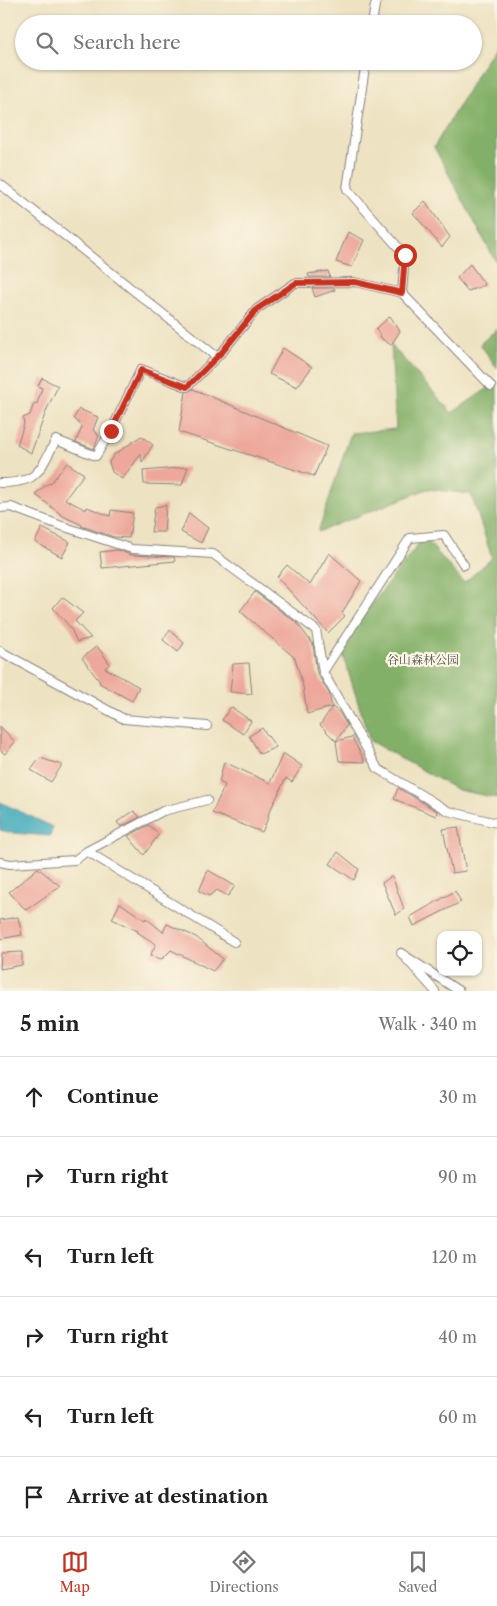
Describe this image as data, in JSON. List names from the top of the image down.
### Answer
{
  "parks": ["谷山森林公园"],
  "page": {
    "search": "Search here",
    "heading": ["5 min", "Walk · 340 m"],
    "list": [
      ["Continue", "30 m"],
      ["Turn right", "90 m"],
      ["Turn left", "120 m"],
      ["Turn right", "40 m"],
      ["Turn left", "60 m"],
      "Arrive at destination"
    ],
    "nav": ["Map", "Directions", "Saved"]
  }
}
